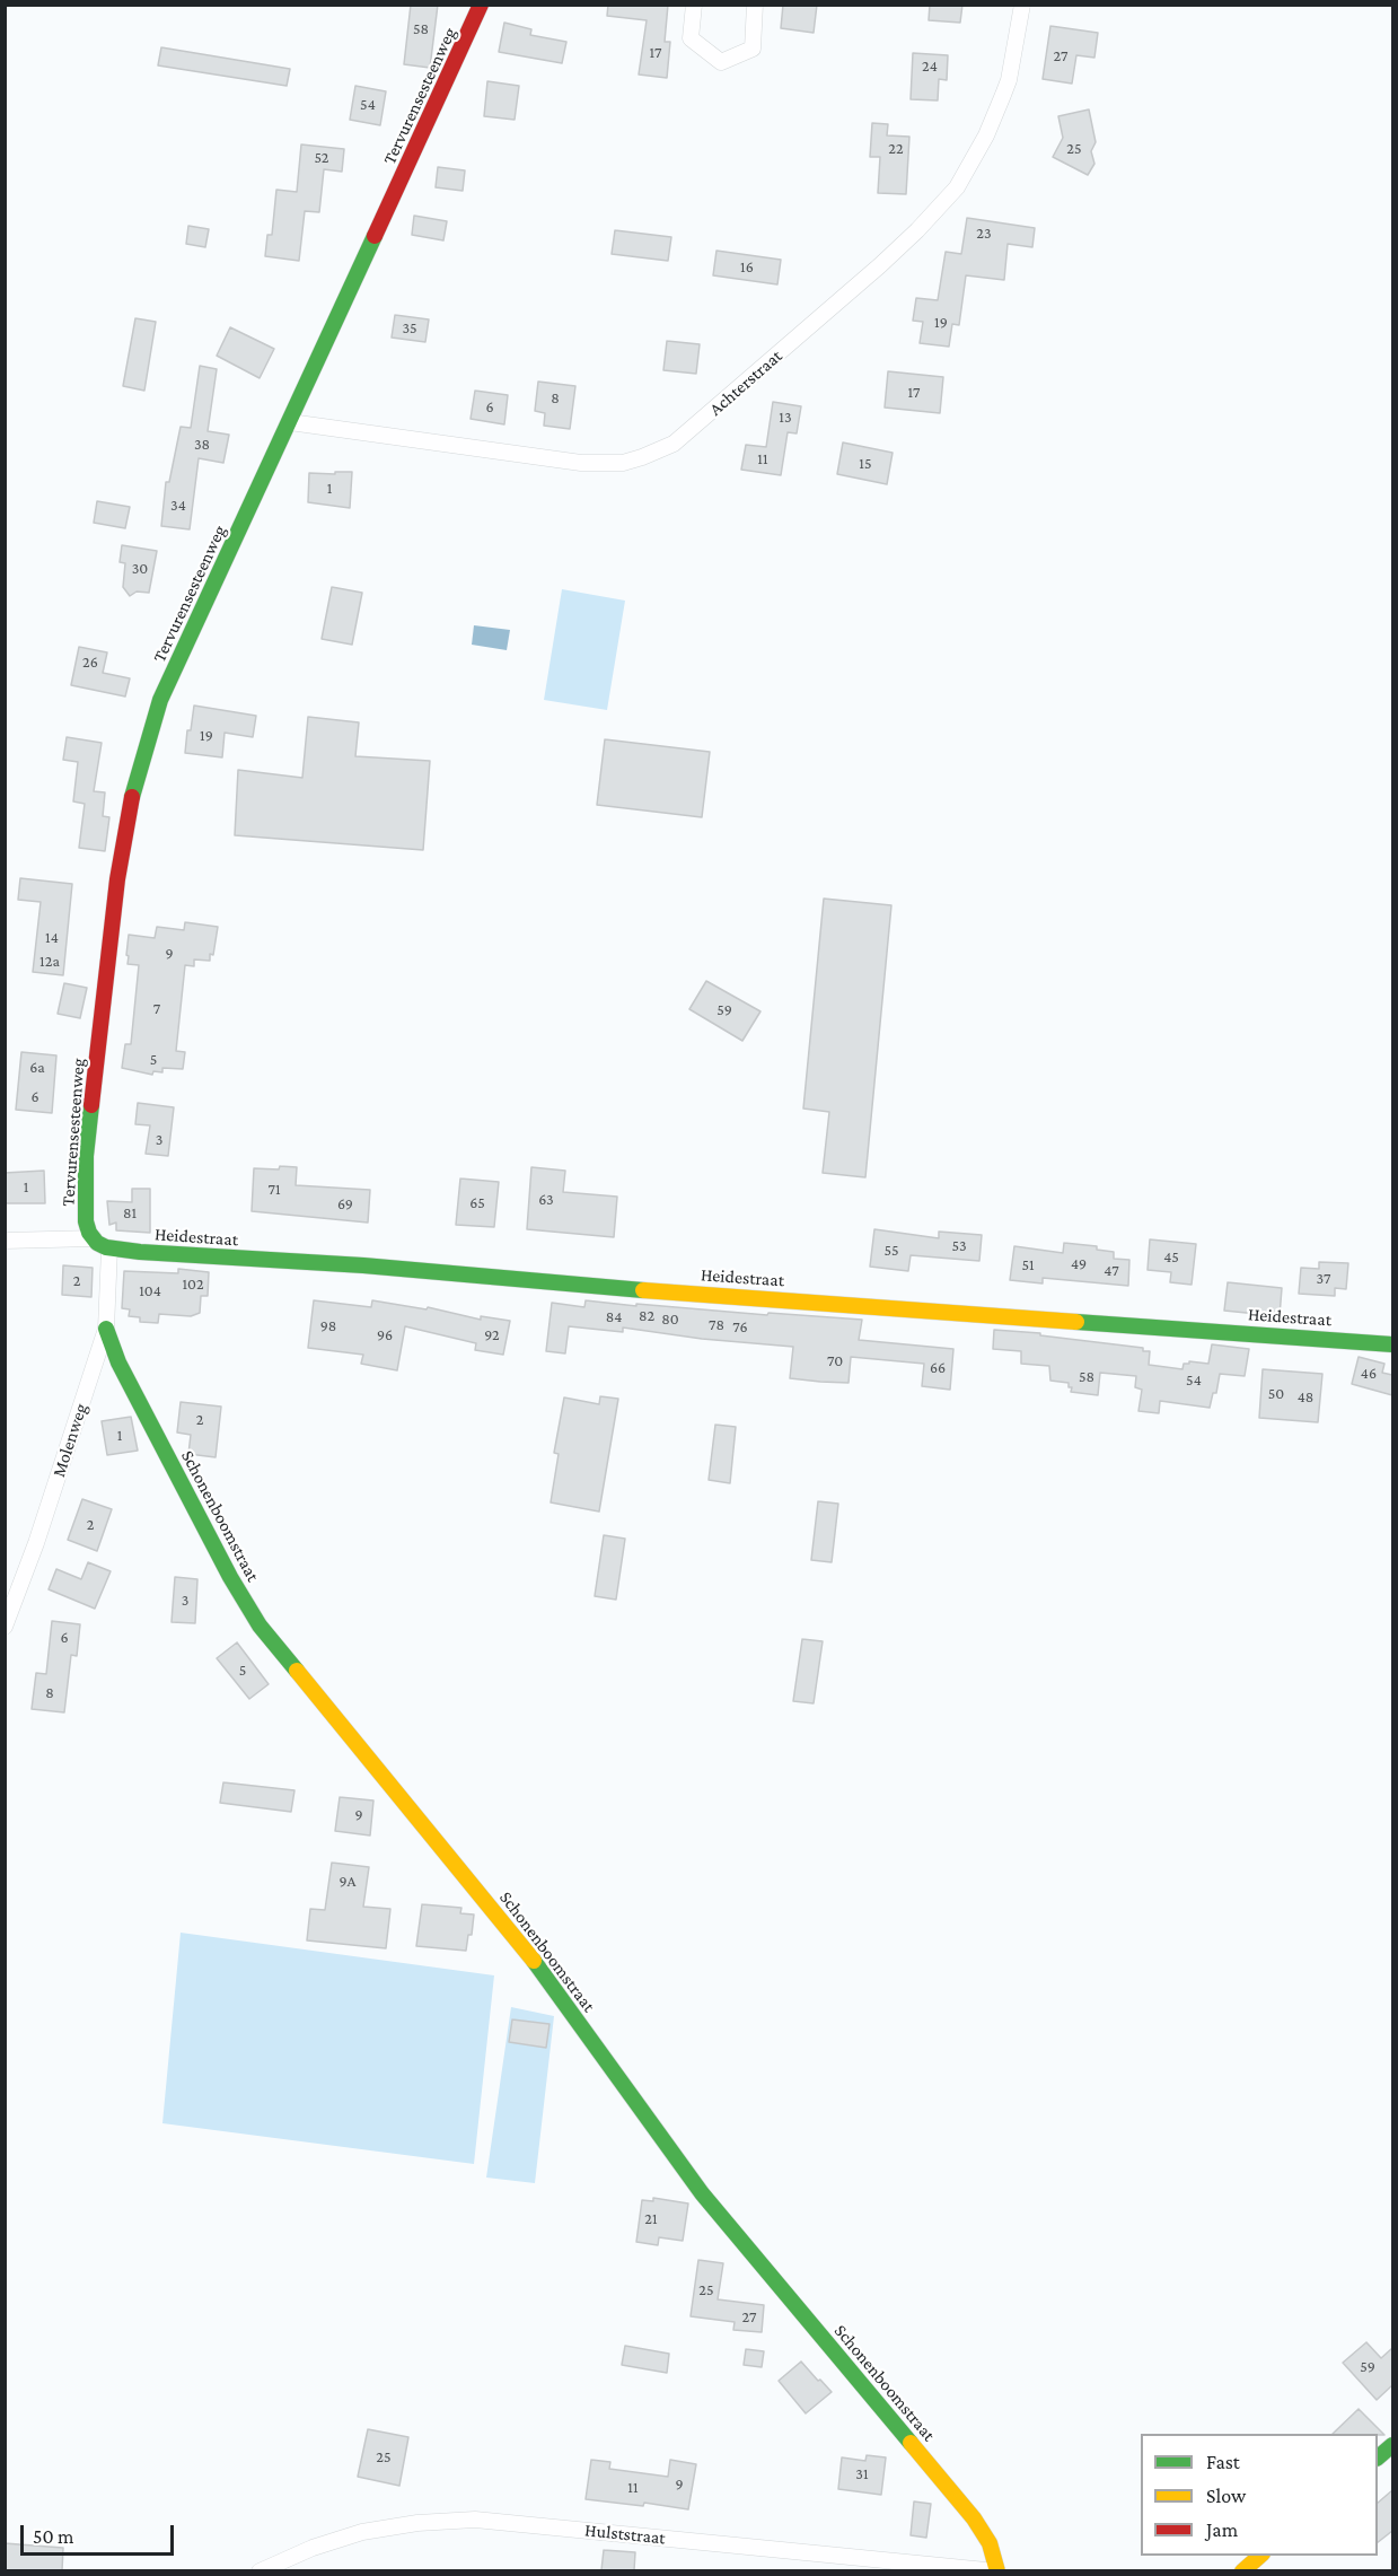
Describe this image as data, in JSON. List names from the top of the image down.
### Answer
{
  "streets": {
    "street": [
      "Tervurensesteenweg",
      "Achterstraat",
      "Heidestraat",
      "Molenweg",
      "Schonenboomstraat",
      "Hulststraat"
    ]
  },
  "crossings": [
    ["Tervurensesteenweg", "Achterstraat"],
    ["Tervurensesteenweg", "Heidestraat"],
    ["Heidestraat", "Molenweg"],
    ["Molenweg", "Schonenboomstraat"],
    ["Schonenboomstraat", "Hulststraat"]
  ],
  "house_numbers": [
    "58",
    "17",
    "27",
    "24",
    "54",
    "22",
    "25",
    "52",
    "23",
    "16",
    "19",
    "35",
    "17",
    "8",
    "6",
    "13",
    "38",
    "11",
    "15",
    "1",
    "34",
    "30",
    "26",
    "19",
    "14",
    "9",
    "12a",
    "7",
    "59",
    "5",
    "6a",
    "6",
    "3",
    "1",
    "71",
    "63",
    "65",
    "69",
    "81",
    "53",
    "55",
    "45",
    "49",
    "51",
    "47",
    "37",
    "2",
    "102",
    "104",
    "82",
    "84",
    "80",
    "78",
    "98",
    "76",
    "96",
    "92",
    "70",
    "66",
    "46",
    "58",
    "54",
    "50",
    "48",
    "2",
    "1",
    "2",
    "3",
    "6",
    "5",
    "8",
    "9",
    "9A",
    "21",
    "25",
    "27",
    "59",
    "25",
    "31",
    "9",
    "11"
  ],
  "legend": ["Fast", "Slow", "Jam"],
  "scale_bar": "50 m"
}
